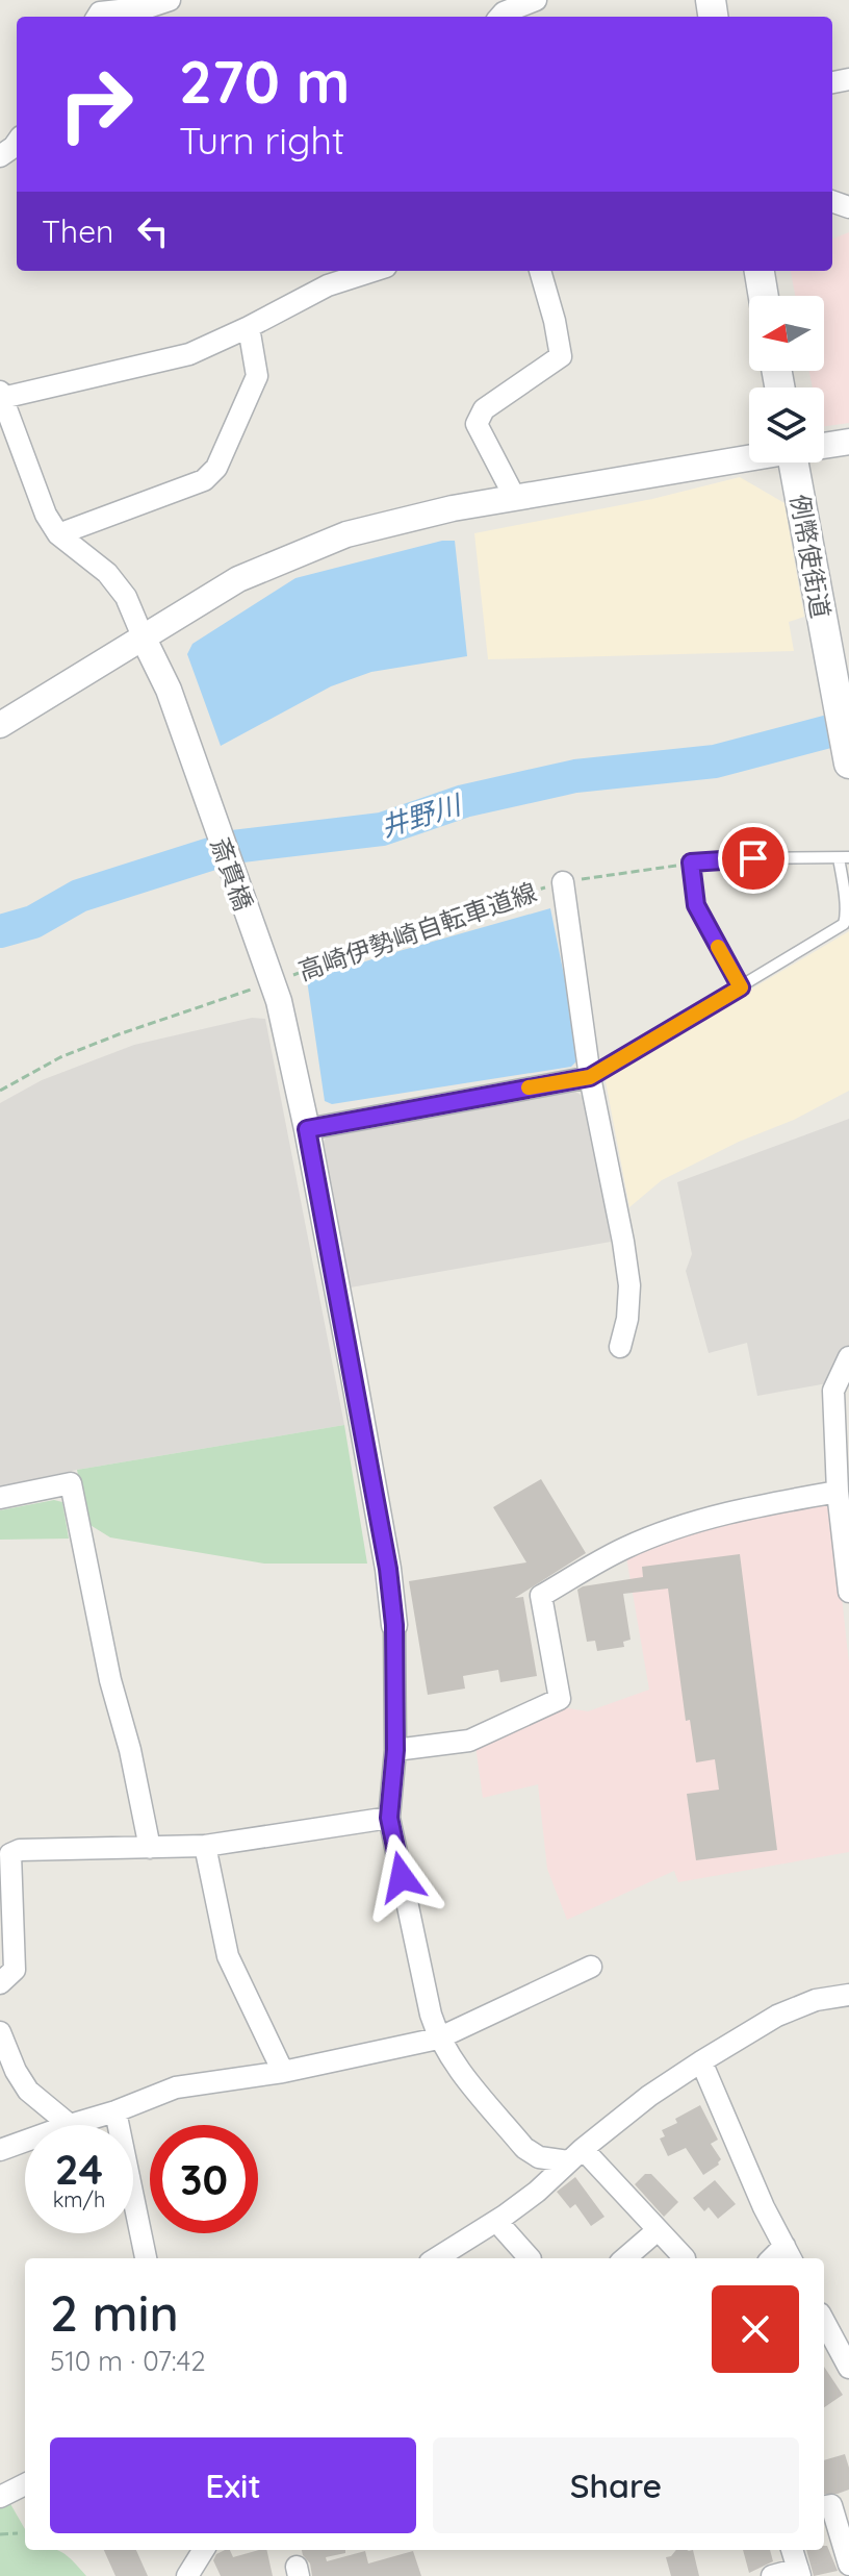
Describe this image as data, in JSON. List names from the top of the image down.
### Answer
{
  "streets": {
    "main road": ["例幣使街道"],
    "street": ["斎貫橋"],
    "path": ["高崎伊勢崎自転車道線"]
  },
  "crossings": [
    ["斎貫橋", "高崎伊勢崎自転車道線"]
  ],
  "water": ["井野川"],
  "north": "left",
  "page": {
    "turn": ["270 m", "Turn right"],
    "then": "Then",
    "speed": "24 km/h",
    "limit": "30",
    "heading": ["2 min", "510 m · 07:42"],
    "buttons": ["Exit", "Share"]
  }
}
